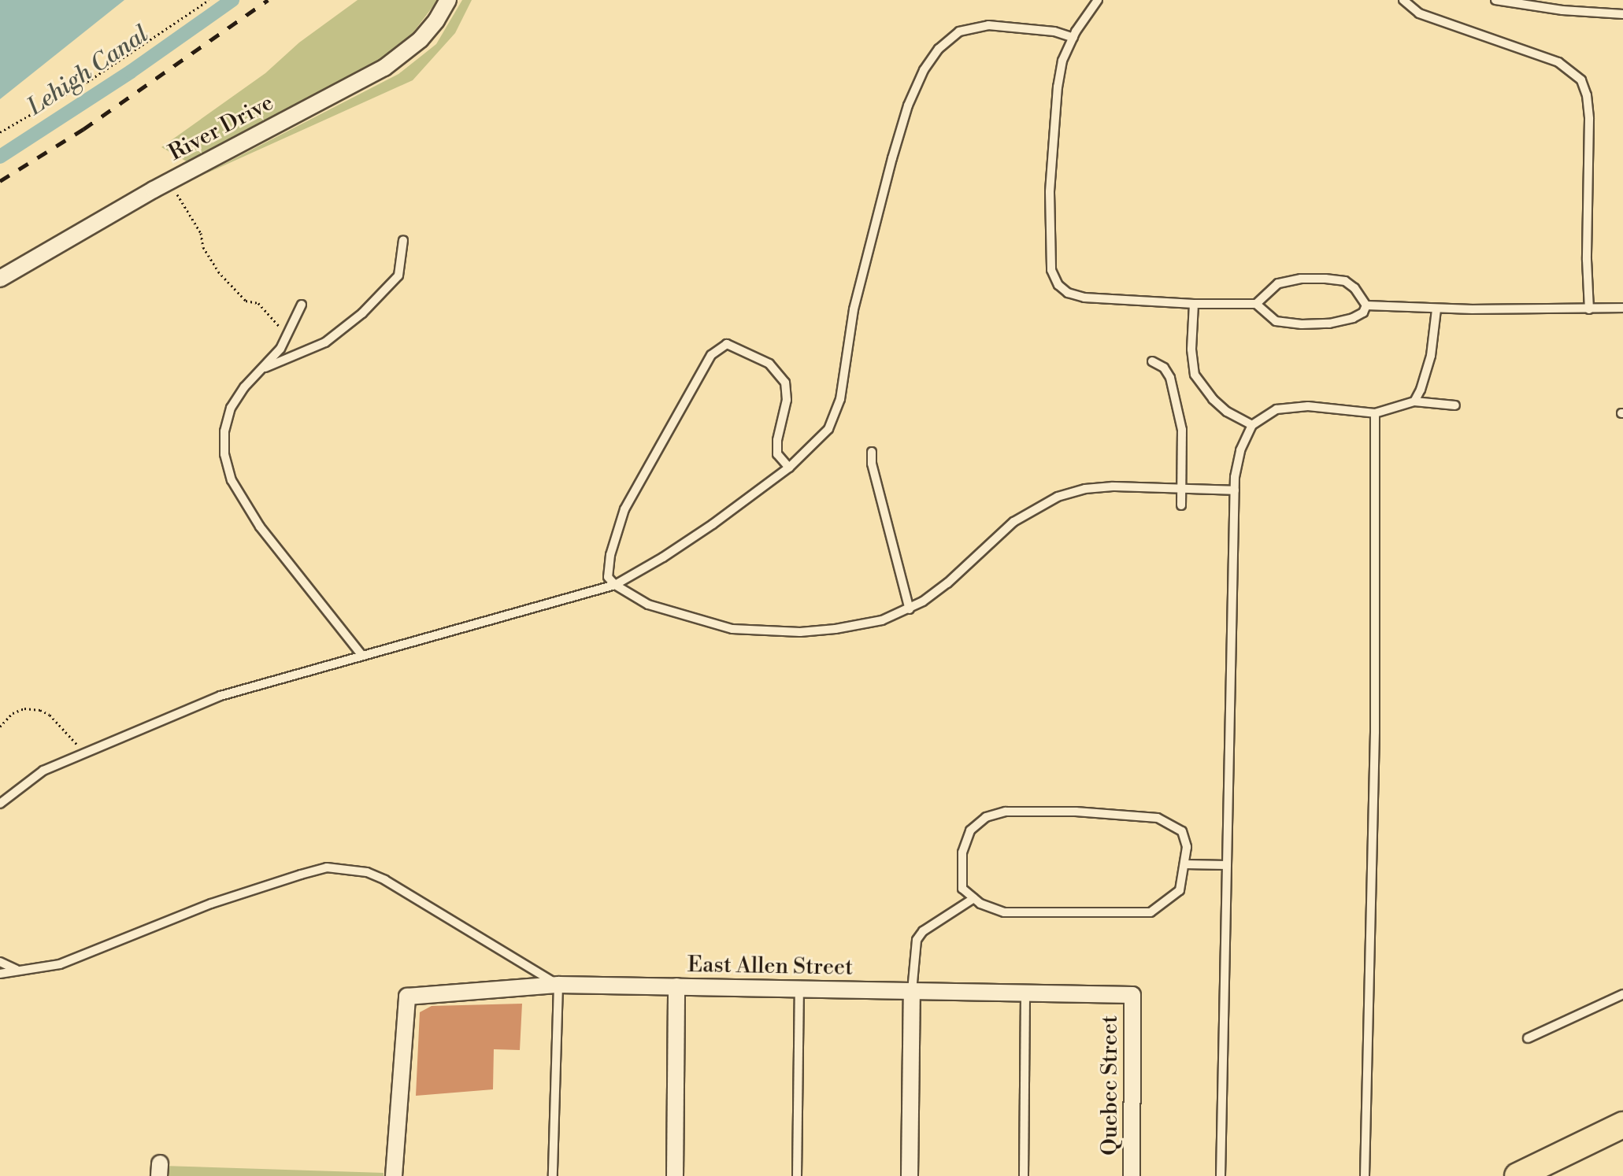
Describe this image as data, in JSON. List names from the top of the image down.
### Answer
{
  "streets": {
    "street": ["River Drive", "East Allen Street", "Quebec Street"]
  },
  "crossings": [
    ["East Allen Street", "Quebec Street"]
  ],
  "water": ["Lehigh Canal"]
}
